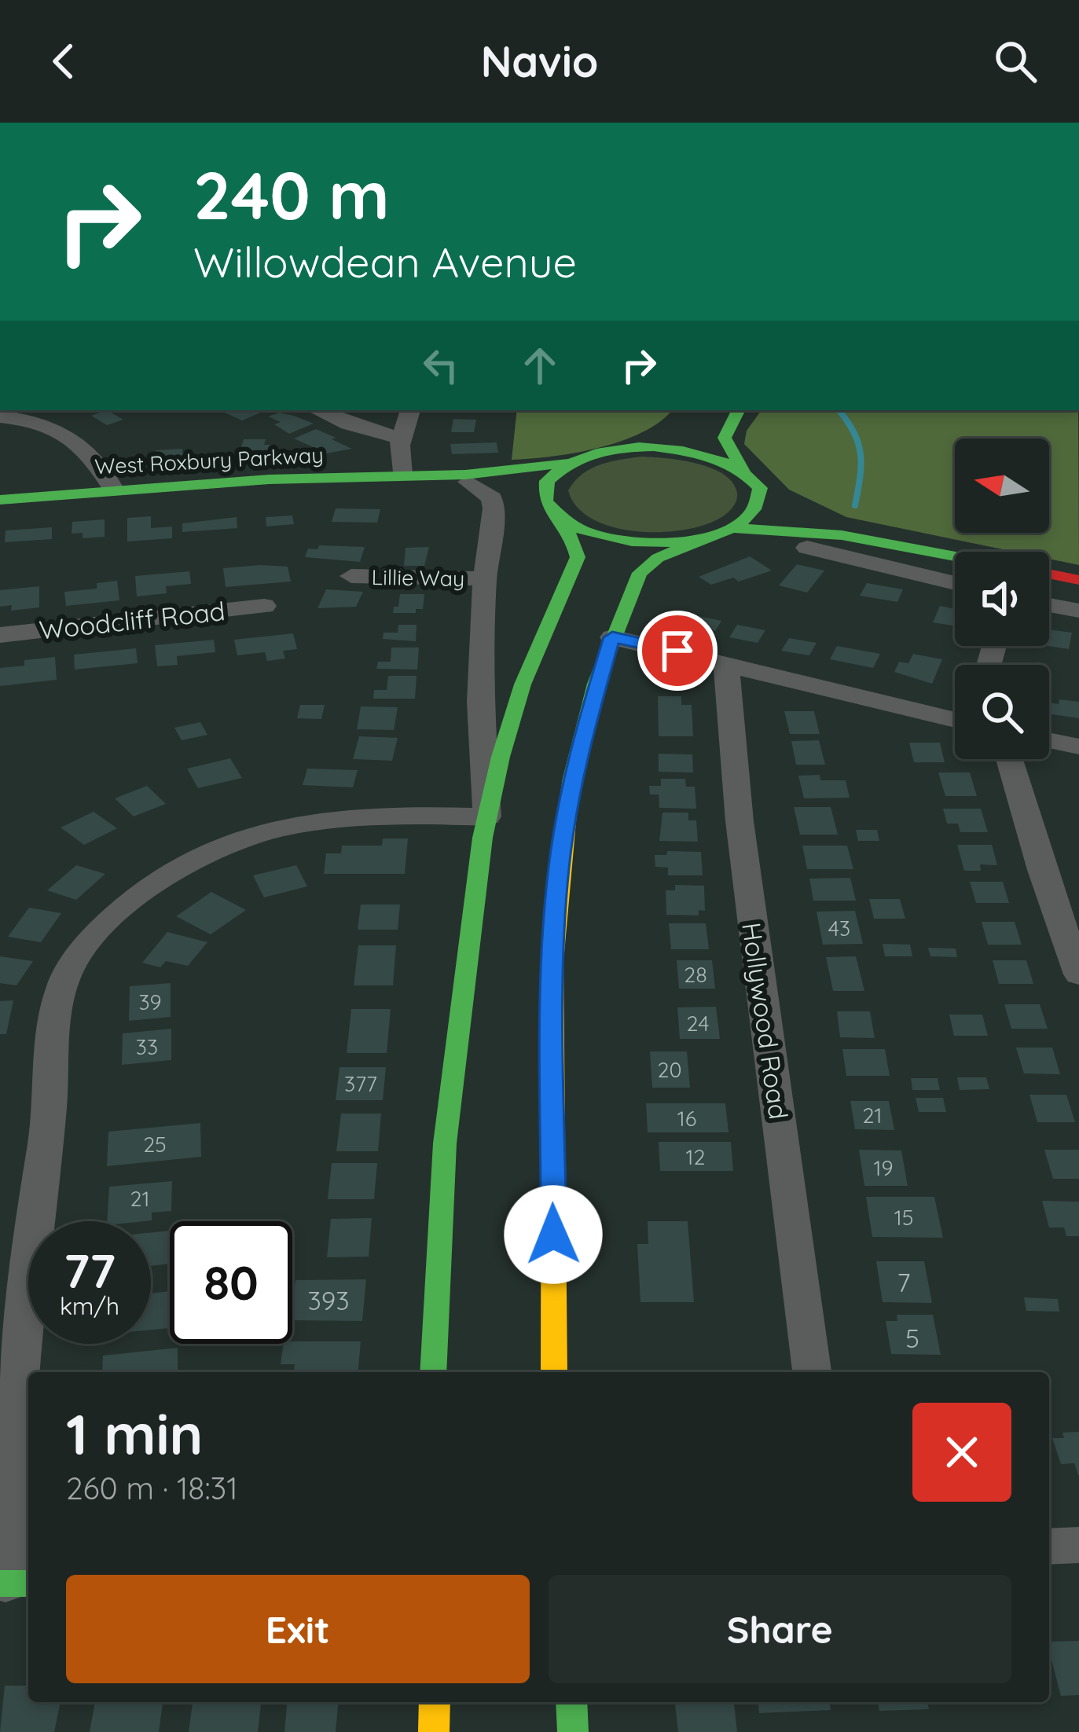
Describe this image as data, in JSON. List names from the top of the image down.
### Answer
{
  "streets": {
    "main road": ["West Roxbury Parkway"],
    "street": ["Lillie Way", "Woodcliff Road", "Hollywood Road"]
  },
  "house_numbers": [
    "43",
    "28",
    "39",
    "24",
    "33",
    "20",
    "377",
    "21",
    "16",
    "25",
    "12",
    "19",
    "21",
    "15",
    "7",
    "393",
    "5"
  ],
  "north": "left",
  "page": {
    "header": "Navio",
    "turn": ["240 m", "Willowdean Avenue"],
    "speed": "77 km/h",
    "limit": "80",
    "heading": ["1 min", "260 m · 18:31"],
    "buttons": ["Exit", "Share"]
  }
}
